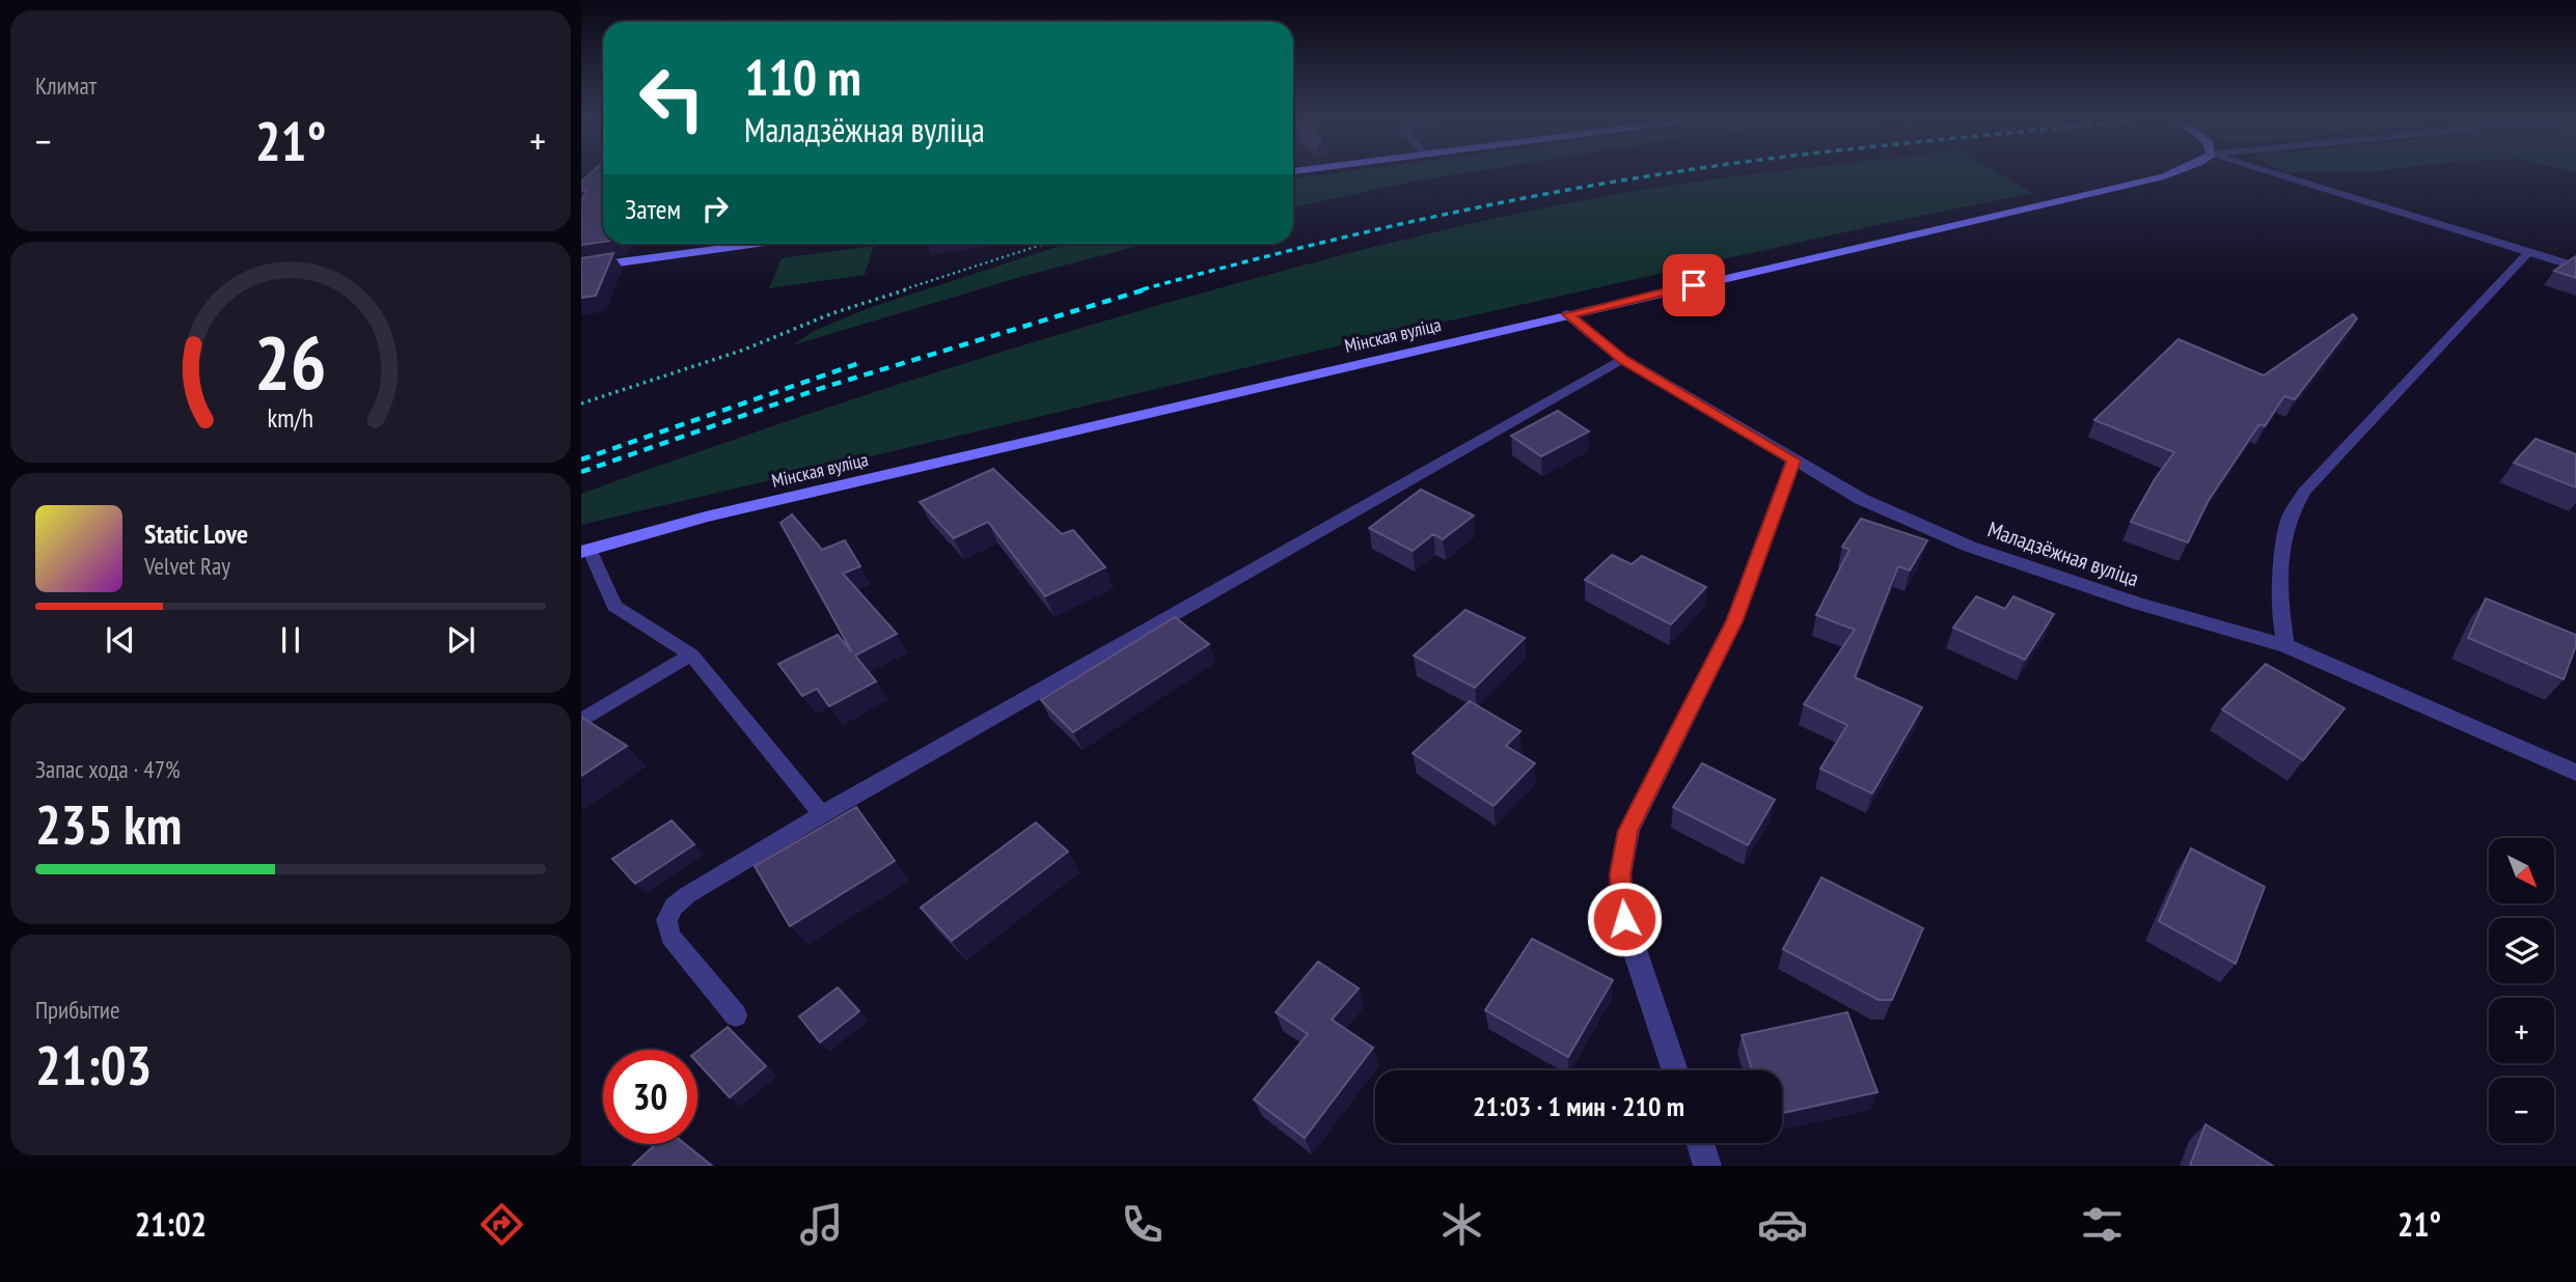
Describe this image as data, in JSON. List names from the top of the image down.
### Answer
{
  "streets": {
    "street": ["Мінская вуліца", "Маладзёжная вуліца"]
  },
  "crossings": [
    ["Мінская вуліца", "Маладзёжная вуліца"]
  ],
  "north": "bottom right",
  "page": {
    "tile": [
      "Климат",
      ["Запас хода · 47%", "235 km"],
      ["Прибытие", "21:03"]
    ],
    "turn": ["110 m", "Маладзёжная вуліца"],
    "heat": ["−", "21°", "+"],
    "then": "Затем",
    "song": ["Static Love", "Velvet Ray"],
    "map_buttons": ["+", "−"],
    "limit": "30",
    "trip": "21:03 · 1 мин · 210 m",
    "tabs": ["21:02", "21°"],
    "gauge": ["26", "km/h"]
  }
}
